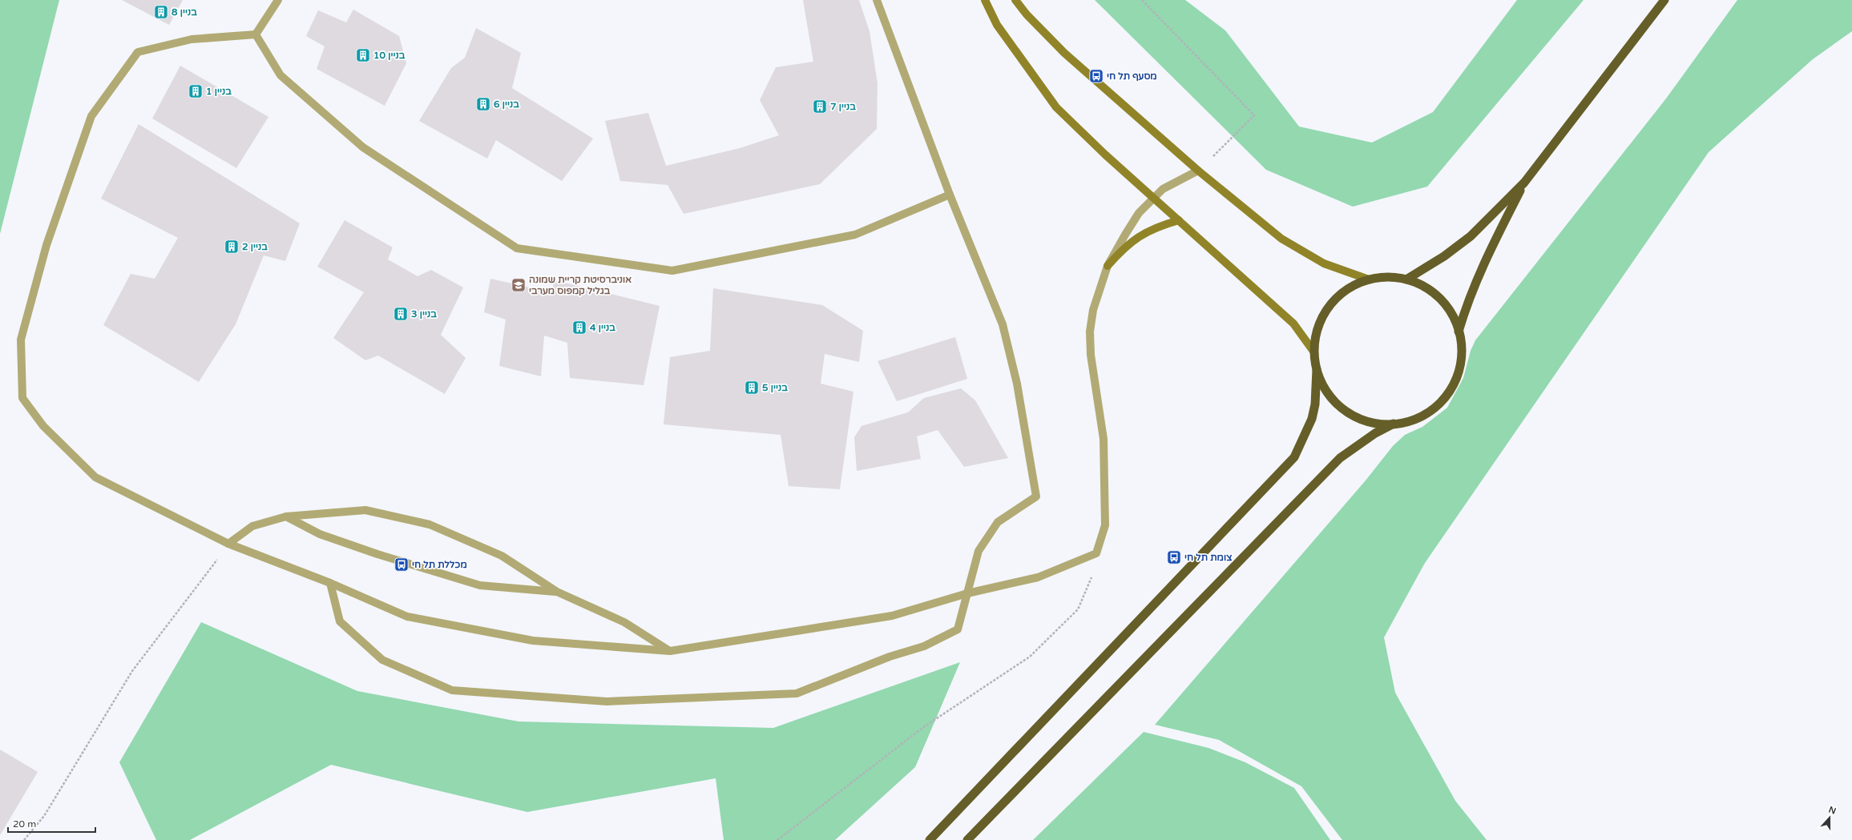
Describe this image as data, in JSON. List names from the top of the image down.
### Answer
{
  "places": {
    "building": [
      "בניין 8",
      "בניין 10",
      "בניין 1",
      "בניין 6",
      "בניין 7",
      "בניין 2",
      "בניין 3",
      "בניין 4",
      "בניין 5"
    ],
    "bus stop": ["מסעף תל חי", "צומת תל חי", "מכללת תל חי"],
    "school or university": ["אוניברסיטת קריית שמונה בגליל קמפוס מערבי"]
  },
  "scale_bar": "20 m",
  "north": "top"
}
